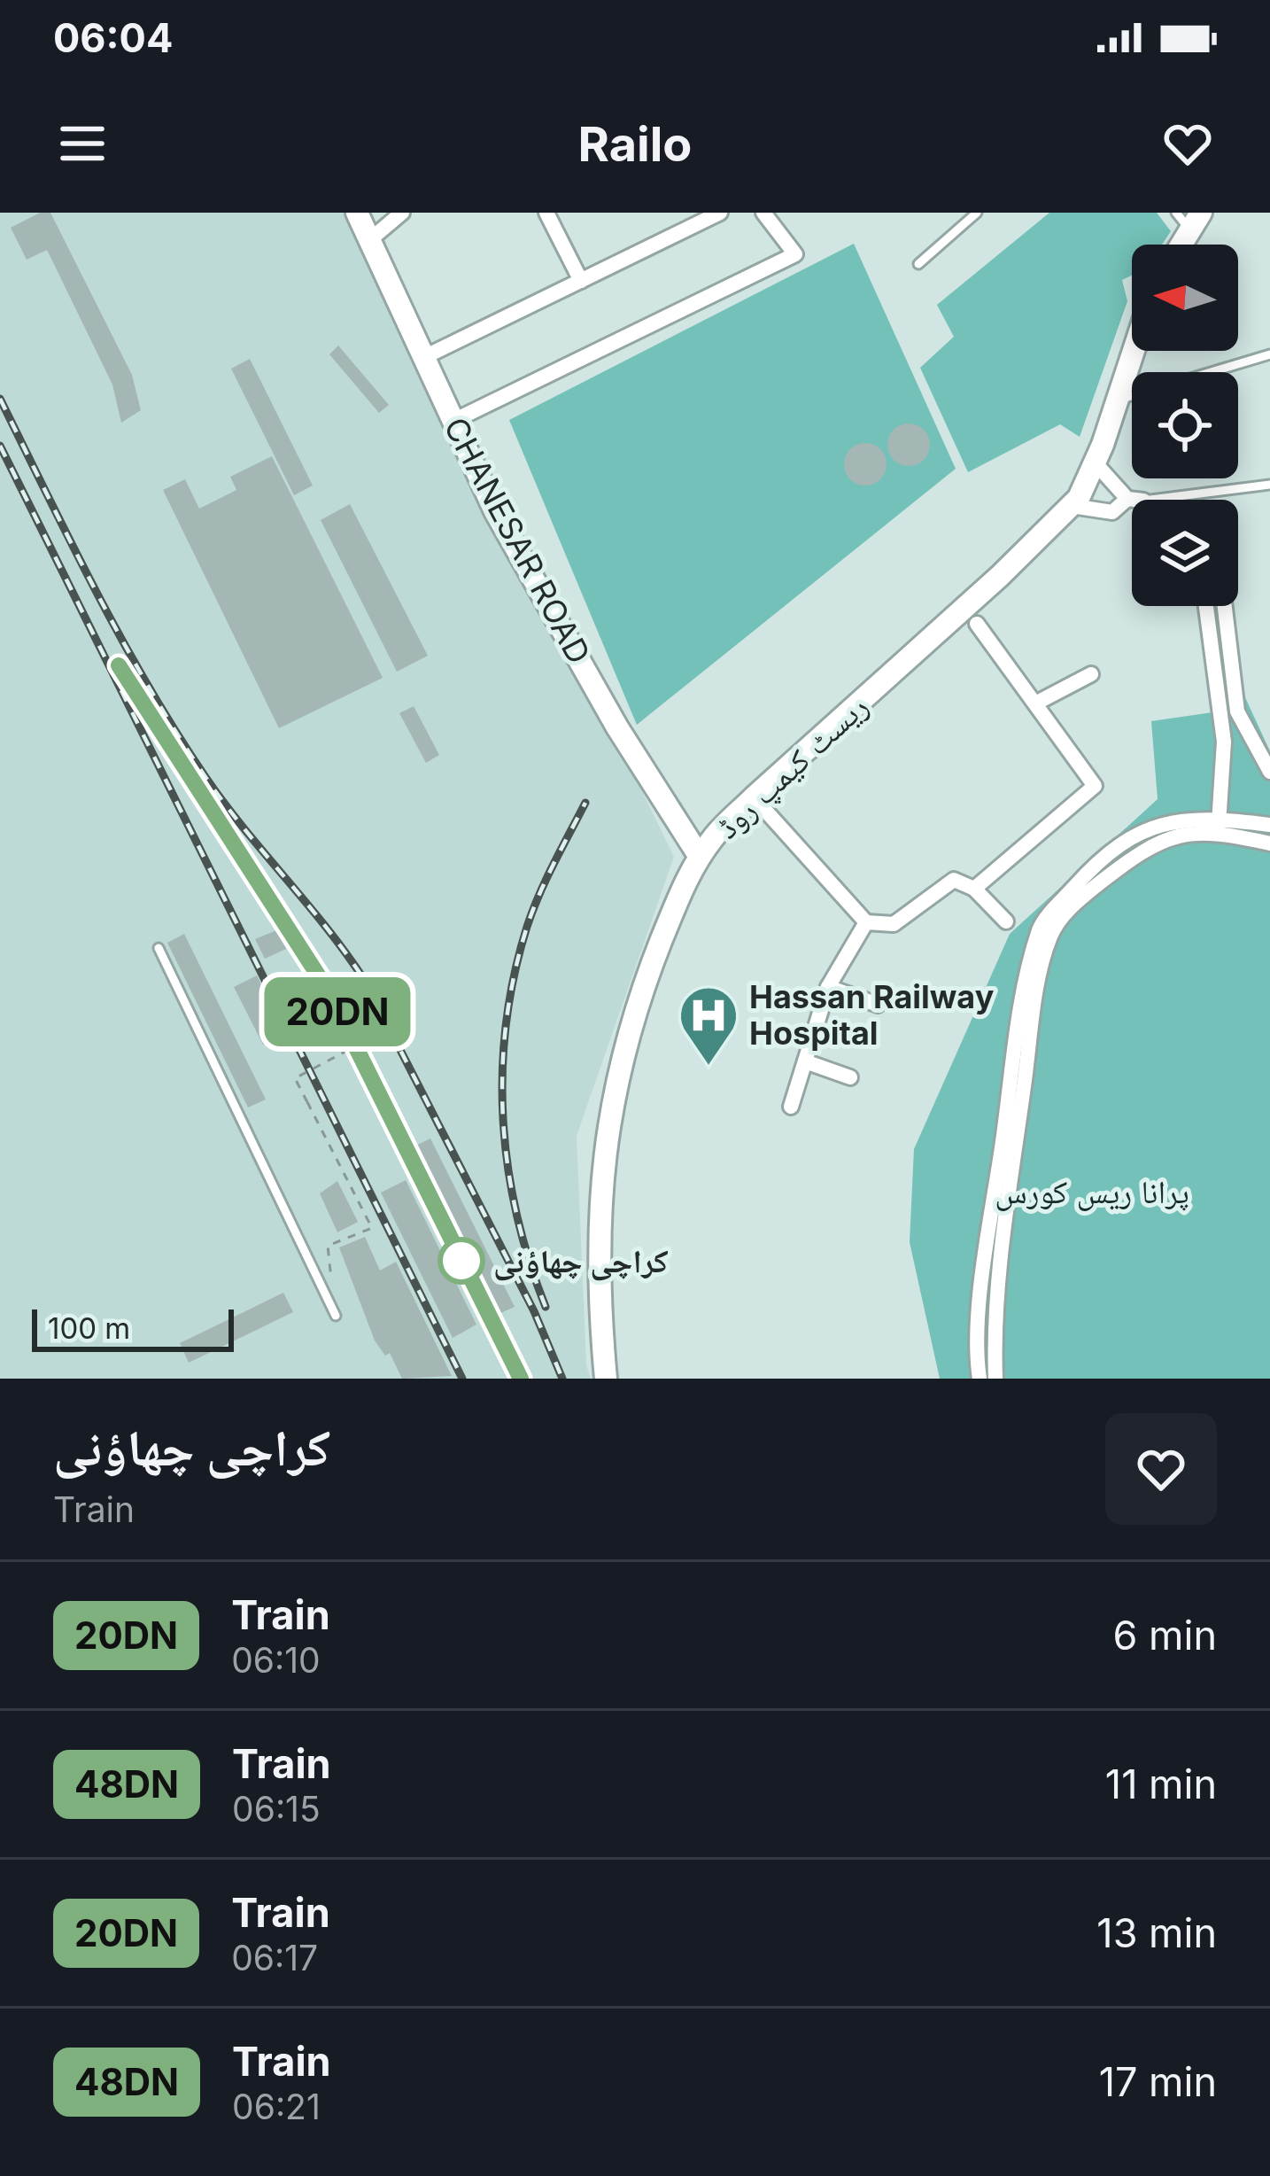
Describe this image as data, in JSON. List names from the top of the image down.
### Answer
{
  "streets": {
    "street": ["CHANESAR ROAD", "ریسٹ کیمپ روڈ"]
  },
  "crossings": [
    ["CHANESAR ROAD", "ریسٹ کیمپ روڈ"]
  ],
  "parks": ["پرانا ریس کورس"],
  "places": {
    "hospital": ["Hassan Railway Hospital"],
    "other": ["کراچی چھاؤنی"]
  },
  "scale_bar": "100 m",
  "north": "left",
  "page": {
    "status": "06:04",
    "header": "Railo",
    "on_map": "20DN",
    "scale": "100 m",
    "heading": ["کراچی چھاؤنی", "Train"],
    "list": [
      {
        "mark": "20DN",
        "name": "Train",
        "note": "06:10",
        "value": "6 min"
      },
      {
        "mark": "48DN",
        "name": "Train",
        "note": "06:15",
        "value": "11 min"
      },
      {
        "mark": "20DN",
        "name": "Train",
        "note": "06:17",
        "value": "13 min"
      },
      {
        "mark": "48DN",
        "name": "Train",
        "note": "06:21",
        "value": "17 min"
      }
    ]
  }
}
